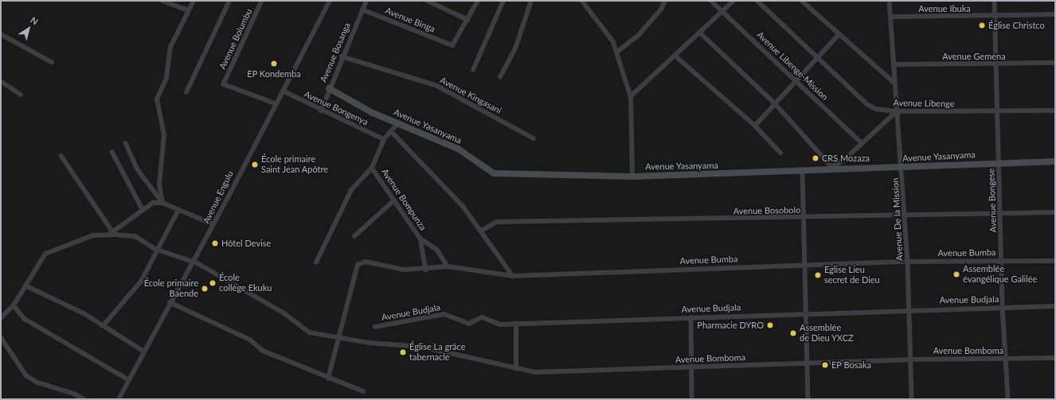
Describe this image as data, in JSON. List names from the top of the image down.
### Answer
{
  "streets": {
    "street": [
      "Avenue Ibuka",
      "Avenue Binga",
      "Avenue Bolumbu",
      "Avenue Bosanga",
      "Avenue Gemena",
      "Avenue Libenge-Mission",
      "Avenue Kingasani",
      "Avenue Libenge",
      "Avenue Bongenya",
      "Avenue Yasanyama",
      "Avenue Engulu",
      "Avenue Bompunza",
      "Avenue Bongese",
      "Avenue Bosobolo",
      "Avenue De la Mission",
      "Avenue Bumba",
      "Avenue Budjala",
      "Avenue Bomboma"
    ]
  },
  "crossings": [
    ["Avenue Ibuka", "Avenue Bongese"],
    ["Avenue Ibuka", "Avenue De la Mission"],
    ["Avenue Binga", "Avenue Bosanga"],
    ["Avenue Bolumbu", "Avenue Engulu"],
    ["Avenue Bosanga", "Avenue Kingasani"],
    ["Avenue Bosanga", "Avenue Bongenya"],
    ["Avenue Bosanga", "Avenue Yasanyama"],
    ["Avenue Gemena", "Avenue Bongese"],
    ["Avenue Gemena", "Avenue De la Mission"],
    ["Avenue Libenge", "Avenue Bongese"],
    ["Avenue Libenge", "Avenue De la Mission"],
    ["Avenue Bongenya", "Avenue Engulu"],
    ["Avenue Yasanyama", "Avenue Bongese"],
    ["Avenue Yasanyama", "Avenue De la Mission"],
    ["Avenue Engulu", "Avenue Bomboma"],
    ["Avenue Bompunza", "Avenue Bumba"],
    ["Avenue Bongese", "Avenue Bosobolo"],
    ["Avenue Bongese", "Avenue Bumba"],
    ["Avenue Bongese", "Avenue Budjala"],
    ["Avenue Bongese", "Avenue Bomboma"],
    ["Avenue Bosobolo", "Avenue De la Mission"],
    ["Avenue De la Mission", "Avenue Bumba"],
    ["Avenue De la Mission", "Avenue Budjala"],
    ["Avenue De la Mission", "Avenue Bomboma"],
    ["Avenue Bumba", "Avenue Bomboma"]
  ],
  "places": [
    "Église Christco",
    "EP Kondemba",
    "CRS Mozaza",
    "École primaire Saint Jean Apôtre",
    "Hôtel Devise",
    "Assemblée évangélique Galilée",
    "Eglise Lieu secret de Dieu",
    "École collège Ekuku",
    "École primaire Baende",
    "Pharmacie DYRO",
    "Assemblée de Dieu YXCZ",
    "Église La grâce tabernacle",
    "EP Bosaka"
  ],
  "north": "top right"
}
